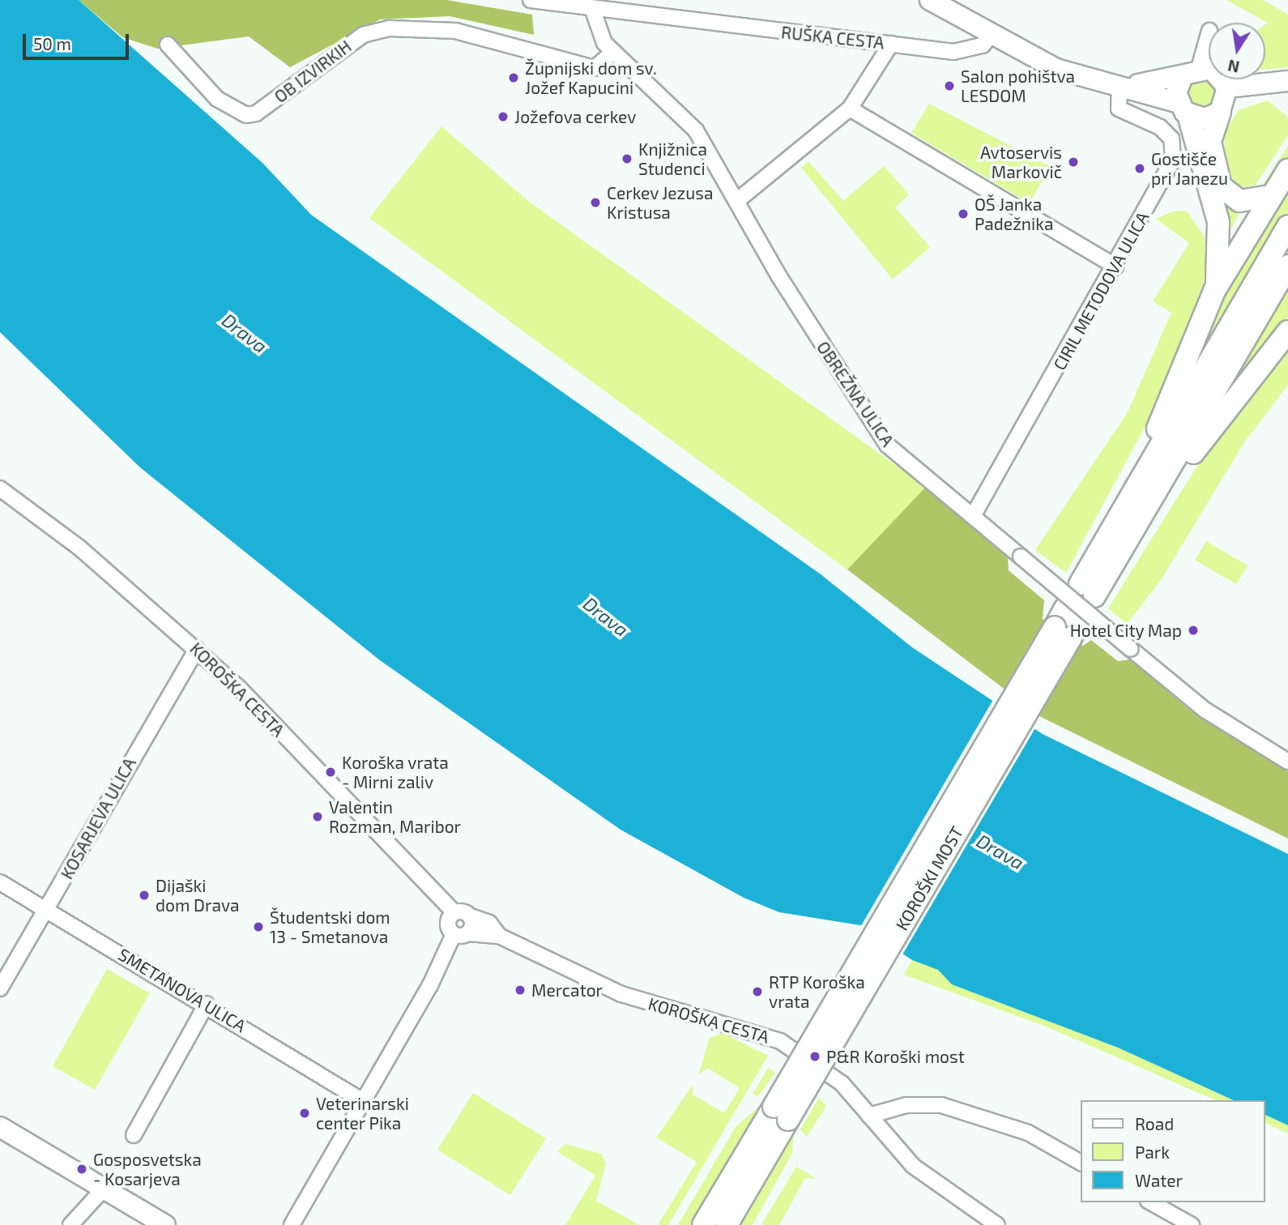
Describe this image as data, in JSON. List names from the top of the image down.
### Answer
{
  "streets": {
    "main road": ["KOROŠKI MOST"],
    "street": [
      "RUŠKA CESTA",
      "OB IZVIRKIH",
      "CIRIL METODOVA ULICA",
      "OBREŽNA ULICA",
      "KOROŠKA CESTA",
      "KOSARJEVA ULICA",
      "SMETANOVA ULICA"
    ]
  },
  "crossings": [
    ["RUŠKA CESTA", "OBREŽNA ULICA"],
    ["OB IZVIRKIH", "OBREŽNA ULICA"],
    ["CIRIL METODOVA ULICA", "OBREŽNA ULICA"],
    ["KOROŠKA CESTA", "KOSARJEVA ULICA"],
    ["KOSARJEVA ULICA", "SMETANOVA ULICA"]
  ],
  "water": ["Drava"],
  "places": [
    "Župnijski dom sv. Jožef Kapucini",
    "Salon pohištva LESDOM",
    "Jožefova cerkev",
    "Knjižnica Studenci",
    "Avtoservis Markovič",
    "Gostišče pri Janezu",
    "Cerkev Jezusa Kristusa",
    "OŠ Janka Padežnika",
    "Hotel City Map",
    "Koroška vrata - Mirni zaliv",
    "Valentin Rozman, Maribor",
    "Dijaški dom Drava",
    "Študentski dom 13 - Smetanova",
    "Mercator",
    "RTP Koroška vrata",
    "P&R Koroški most",
    "Veterinarski center Pika",
    "Gosposvetska - Kosarjeva"
  ],
  "legend": ["Road", "Park", "Water"],
  "scale_bar": "50 m",
  "north": "bottom"
}
